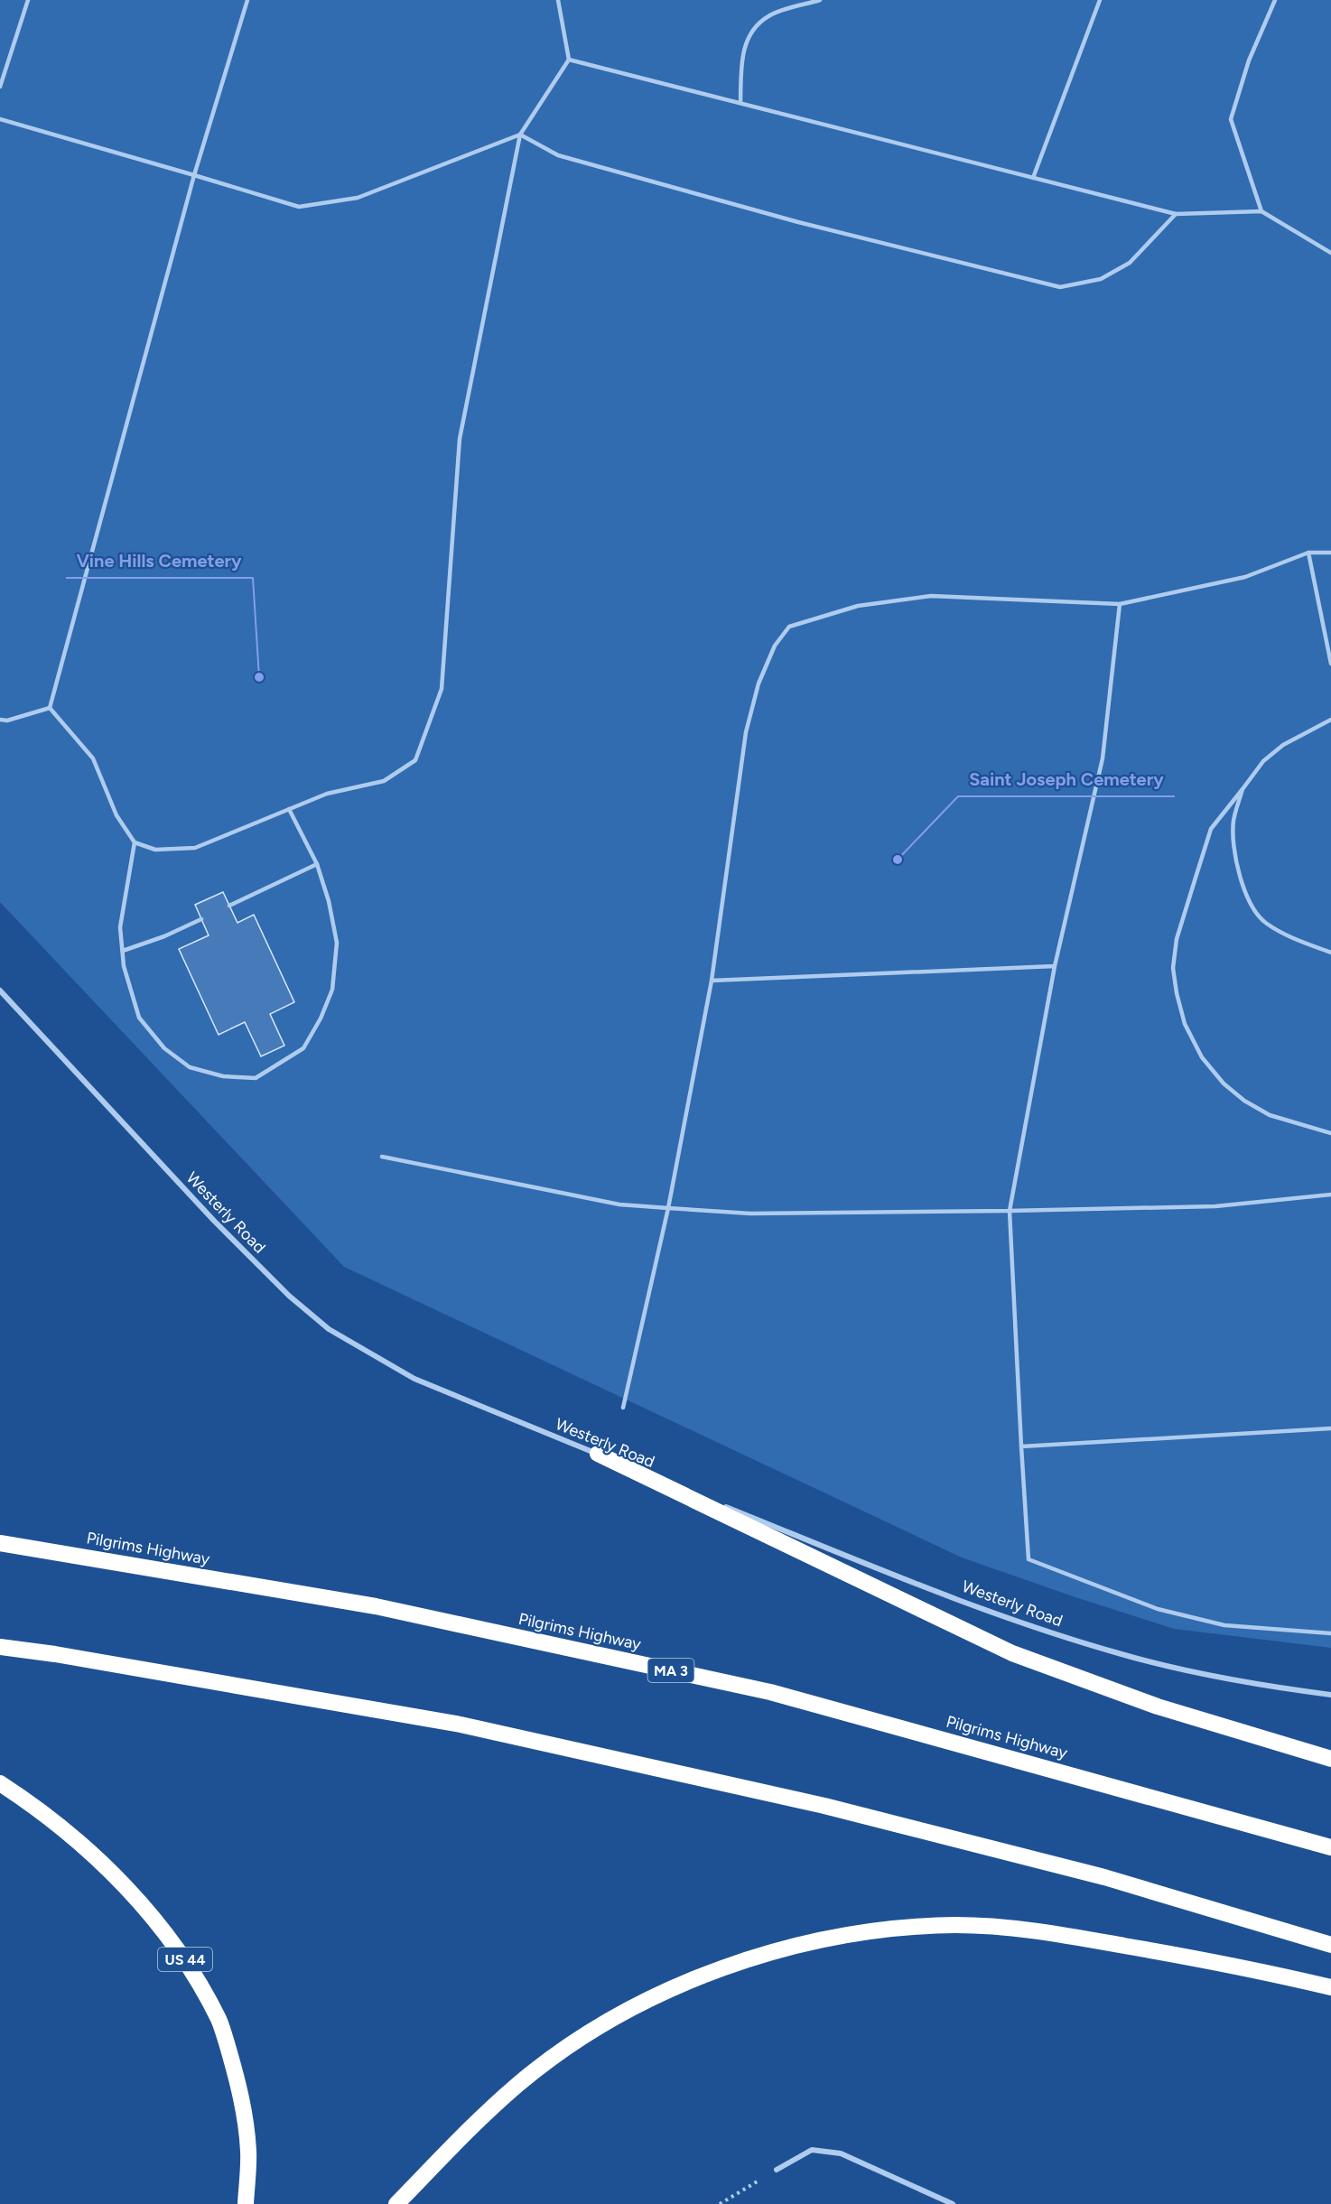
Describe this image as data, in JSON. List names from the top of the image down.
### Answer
{
  "streets": {
    "highway": ["Pilgrims Highway", "MA 3", "US 44"],
    "street": ["Westerly Road"]
  },
  "places": ["Vine Hills Cemetery", "Saint Joseph Cemetery"]
}
